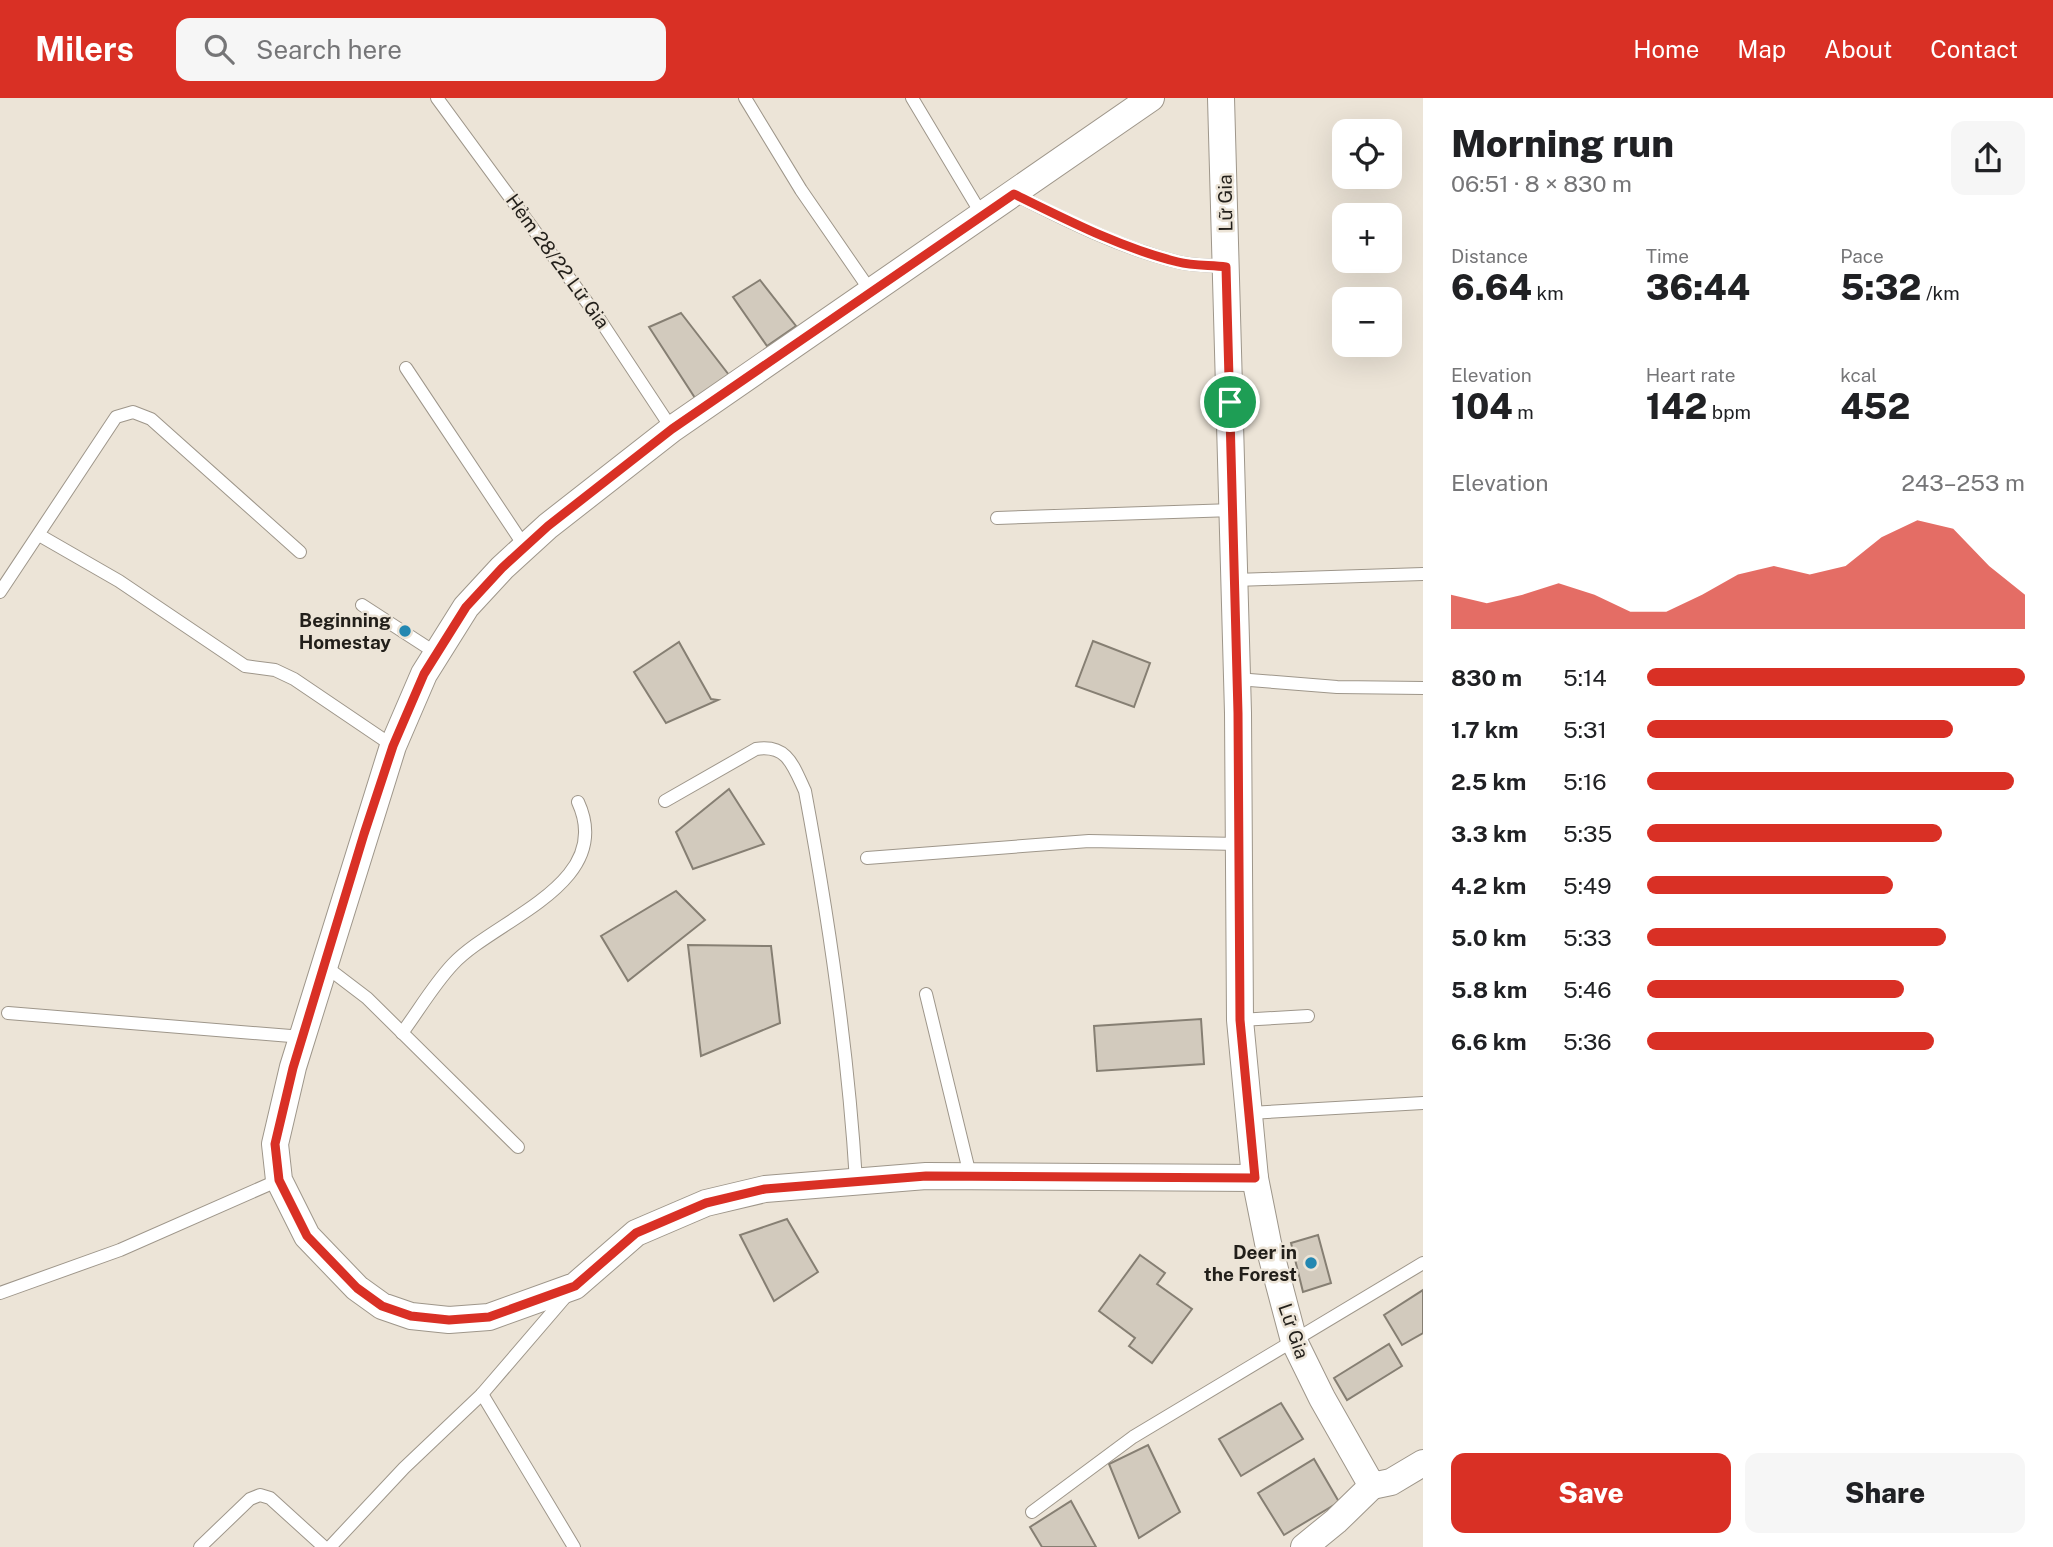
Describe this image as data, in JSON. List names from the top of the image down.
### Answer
{
  "streets": {
    "street": ["Lữ Gia"],
    "lane": ["Hẻm 28/22 Lữ Gia"]
  },
  "places": ["Beginning Homestay", "Deer in the Forest"],
  "page": {
    "header": "Milers",
    "search": "Search here",
    "nav": [
      "Home",
      "Map",
      "About",
      "Contact"
    ],
    "heading": ["Morning run", "06:51 · 8 × 830 m"],
    "map_buttons": ["+", "−"],
    "stats": [
      ["Distance", "6.64 km"],
      ["Time", "36:44"],
      ["Pace", "5:32 /km"],
      ["Elevation", "104 m"],
      ["Heart rate", "142 bpm"],
      ["kcal", "452"]
    ],
    "chart": ["Elevation", "243–253 m"],
    "list": [
      {
        "name": "830 m",
        "note": "5:14"
      },
      {
        "name": "1.7 km",
        "note": "5:31"
      },
      {
        "name": "2.5 km",
        "note": "5:16"
      },
      {
        "name": "3.3 km",
        "note": "5:35"
      },
      {
        "name": "4.2 km",
        "note": "5:49"
      },
      {
        "name": "5.0 km",
        "note": "5:33"
      },
      {
        "name": "5.8 km",
        "note": "5:46"
      },
      {
        "name": "6.6 km",
        "note": "5:36"
      }
    ],
    "buttons": ["Save", "Share"]
  }
}
